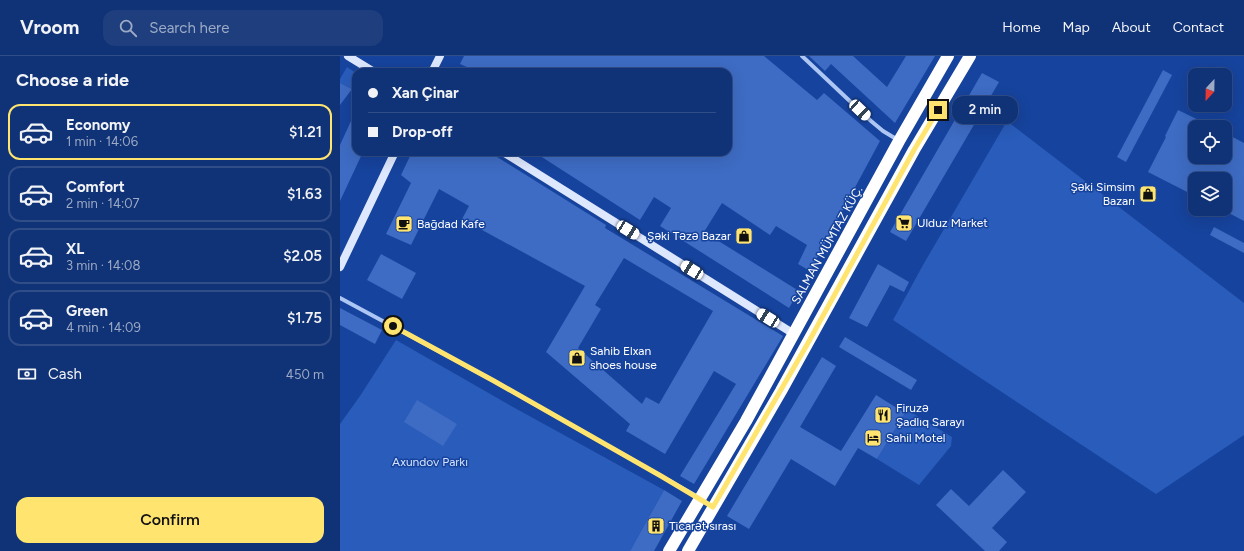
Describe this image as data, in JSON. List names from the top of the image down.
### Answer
{
  "streets": {
    "highway": ["SALMAN MÜMTAZ KÜÇ."]
  },
  "parks": ["Axundov Parkı"],
  "places": {
    "shop": ["Şəki Simsim Bazarı", "Şəki Təzə Bazar", "Sahib Elxan shoes house"],
    "supermarket": ["Ulduz Market"],
    "cafe": ["Bağdad Kafe"],
    "restaurant": ["Firuzə Şadlıq Sarayı"],
    "hotel": ["Sahil Motel"],
    "building": ["Ticarət sırası"]
  },
  "north": "bottom",
  "page": {
    "header": "Vroom",
    "search": "Search here",
    "nav": [
      "Home",
      "Map",
      "About",
      "Contact"
    ],
    "heading": "Choose a ride",
    "banner": ["Xan Çinar", "Drop-off"],
    "bubble": "2 min",
    "list": [
      {
        "name": "Economy",
        "note": "1 min · 14:06",
        "value": "$1.21"
      },
      {
        "name": "Comfort",
        "note": "2 min · 14:07",
        "value": "$1.63"
      },
      {
        "name": "XL",
        "note": "3 min · 14:08",
        "value": "$2.05"
      },
      {
        "name": "Green",
        "note": "4 min · 14:09",
        "value": "$1.75"
      }
    ],
    "pay": ["Cash", "450 m"],
    "buttons": "Confirm"
  }
}
